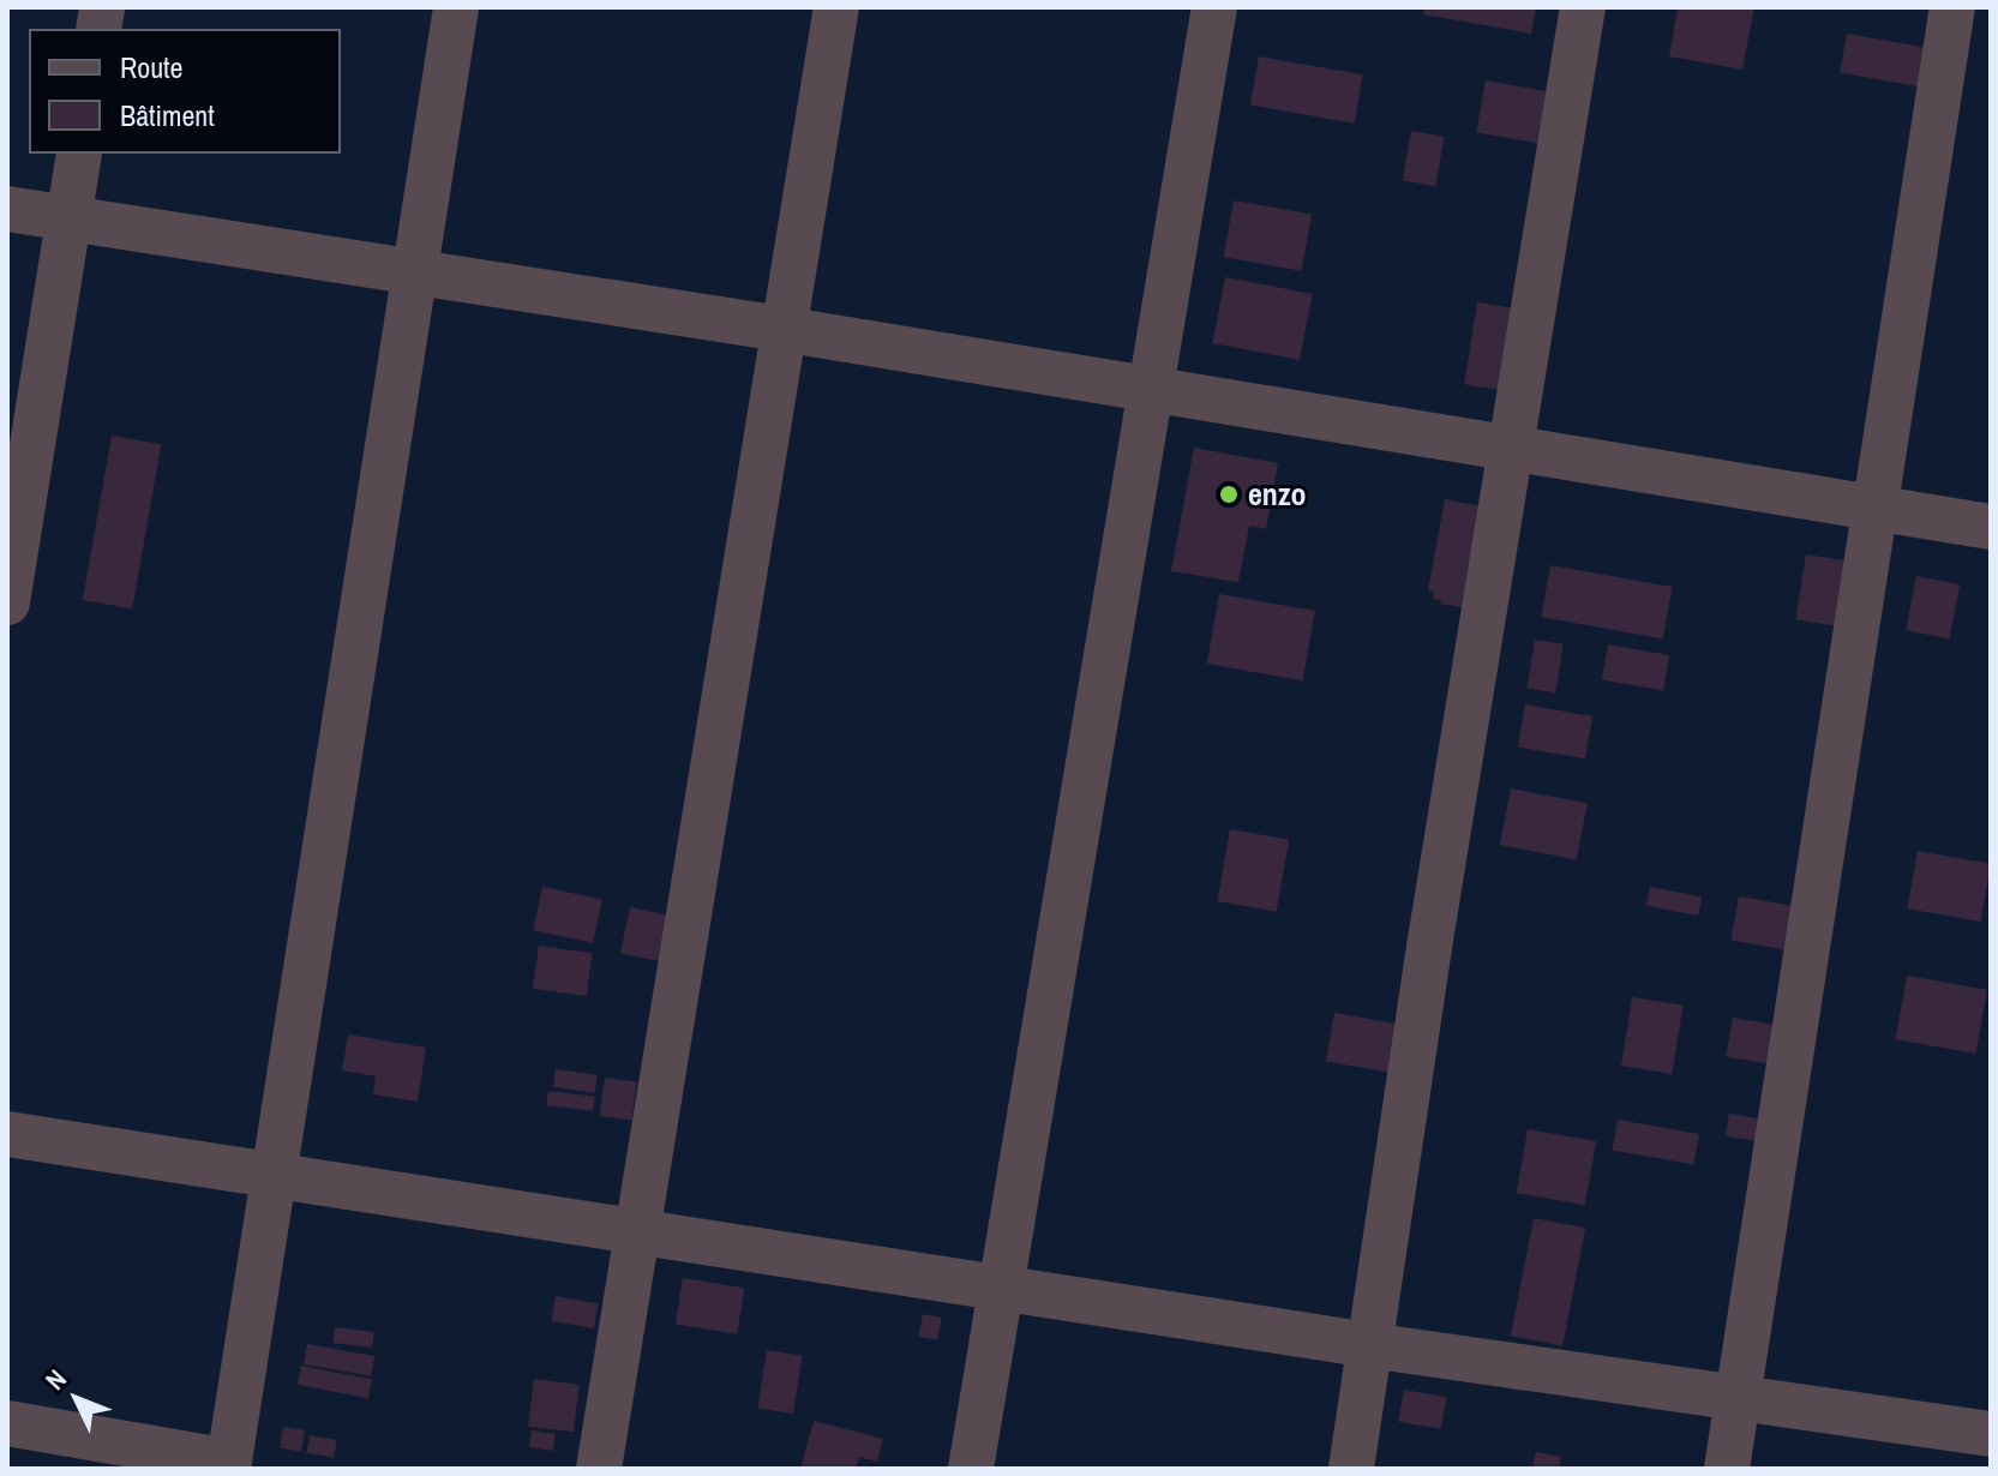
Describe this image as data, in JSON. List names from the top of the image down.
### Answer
{
  "places": ["enzo"],
  "legend": ["Route", "Bâtiment"],
  "north": "top left"
}
